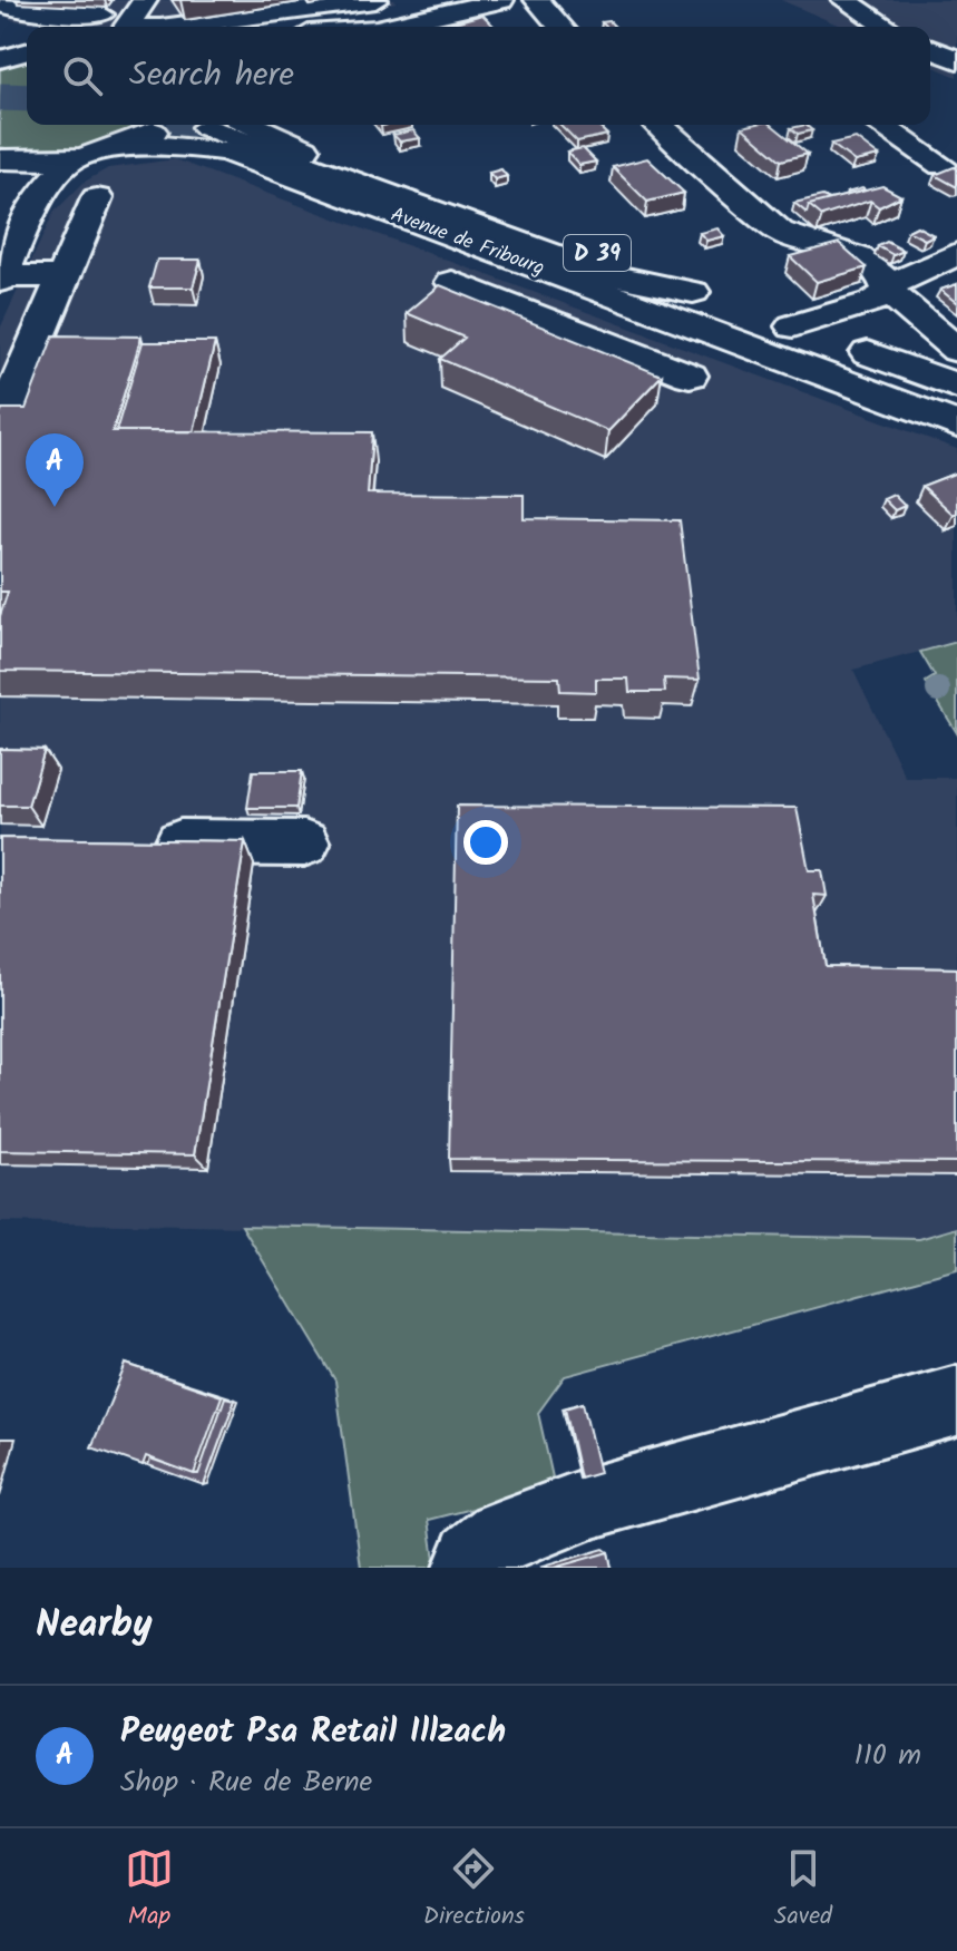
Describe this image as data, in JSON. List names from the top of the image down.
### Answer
{
  "streets": {
    "main road": ["Avenue de Fribourg", "D 39"]
  },
  "page": {
    "search": "Search here",
    "pins": "A",
    "heading": "Nearby",
    "list": [
      {
        "mark": "A",
        "name": "Peugeot Psa Retail Illzach",
        "note": "Shop · Rue de Berne",
        "value": "110 m"
      }
    ],
    "nav": ["Map", "Directions", "Saved"]
  }
}
